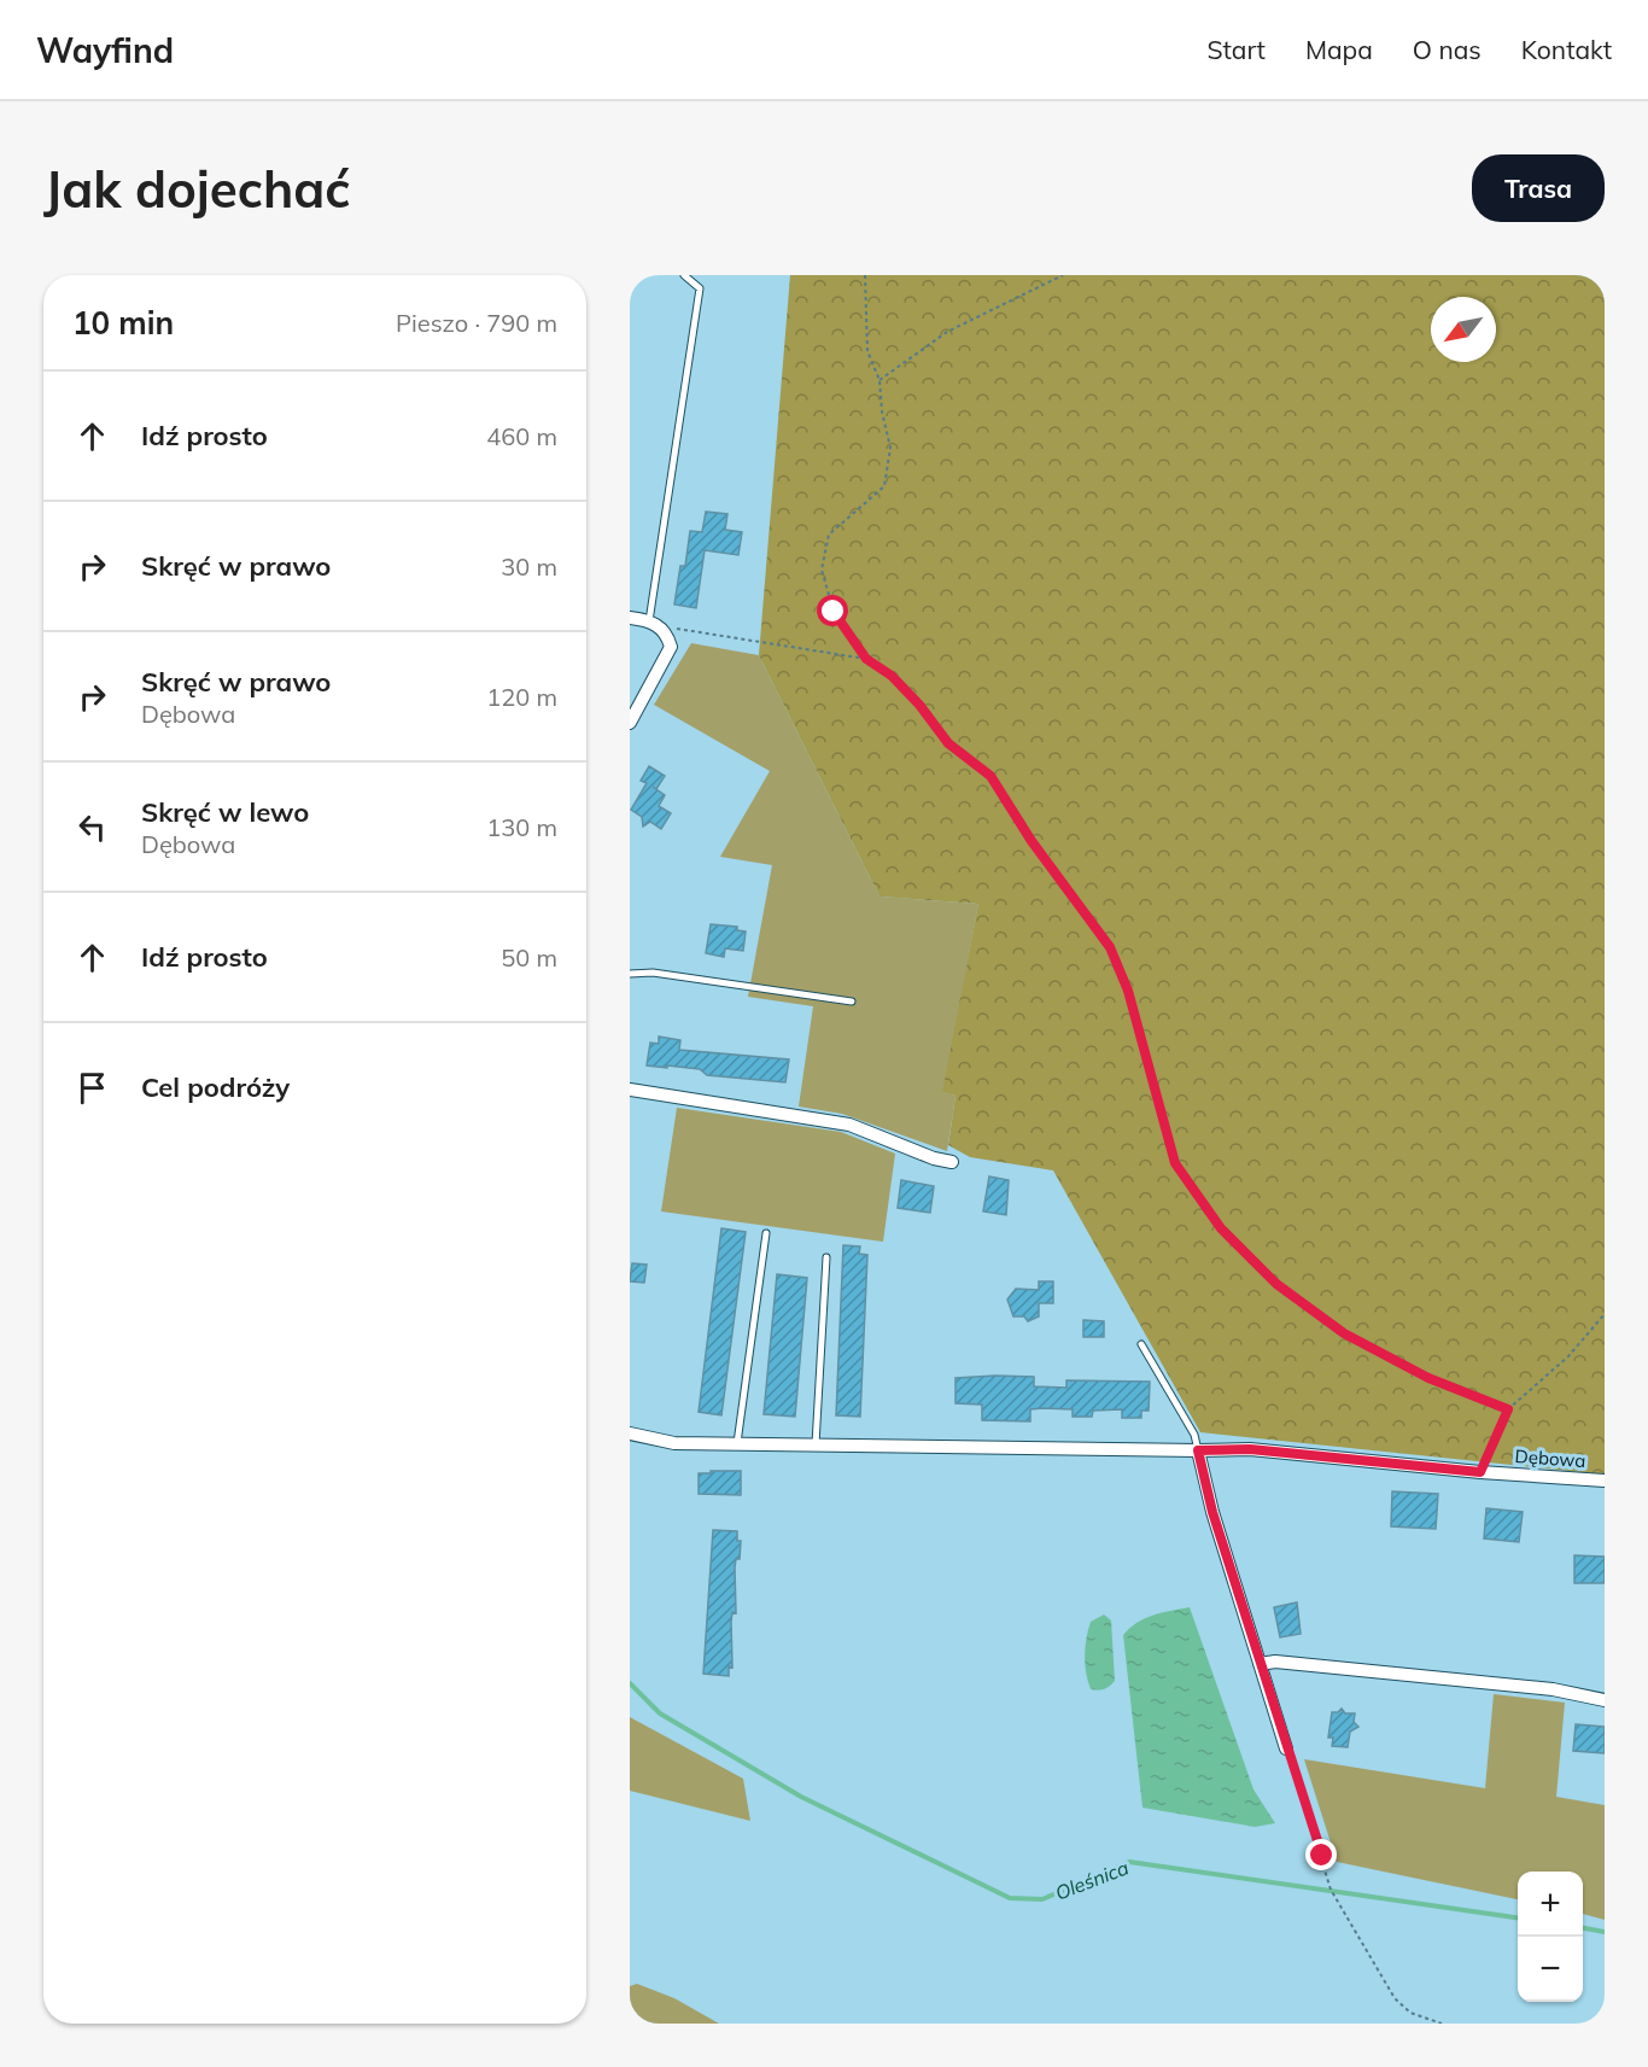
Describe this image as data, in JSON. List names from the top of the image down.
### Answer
{
  "streets": {
    "street": ["Dębowa"]
  },
  "water": ["Oleśnica"],
  "north": "bottom left",
  "page": {
    "header": "Wayfind",
    "nav": [
      "Start",
      "Mapa",
      "O nas",
      "Kontakt"
    ],
    "buttons": "Trasa",
    "title": "Jak dojechać",
    "heading": ["10 min", "Pieszo · 790 m"],
    "list": [
      ["Idź prosto", "460 m"],
      ["Skręć w prawo", "30 m"],
      ["Skręć w prawo", "Dębowa", "120 m"],
      ["Skręć w lewo", "Dębowa", "130 m"],
      ["Idź prosto", "50 m"],
      "Cel podróży"
    ],
    "map_buttons": ["+", "−"]
  }
}
